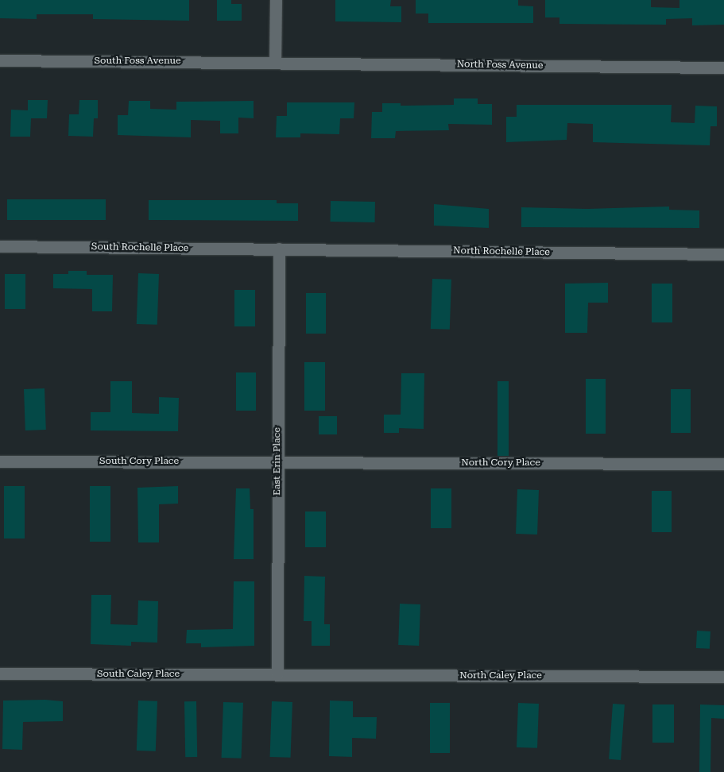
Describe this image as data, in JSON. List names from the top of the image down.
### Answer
{
  "streets": {
    "street": [
      "South Foss Avenue",
      "North Foss Avenue",
      "South Rochelle Place",
      "North Rochelle Place",
      "South Cory Place",
      "East Erin Place",
      "North Cory Place",
      "South Caley Place",
      "North Caley Place"
    ]
  },
  "crossings": [
    ["South Foss Avenue", "North Foss Avenue"],
    ["South Rochelle Place", "North Rochelle Place"],
    ["South Rochelle Place", "East Erin Place"],
    ["North Rochelle Place", "East Erin Place"],
    ["South Cory Place", "East Erin Place"],
    ["South Cory Place", "North Cory Place"],
    ["East Erin Place", "North Cory Place"],
    ["East Erin Place", "South Caley Place"],
    ["East Erin Place", "North Caley Place"],
    ["South Caley Place", "North Caley Place"]
  ]
}
